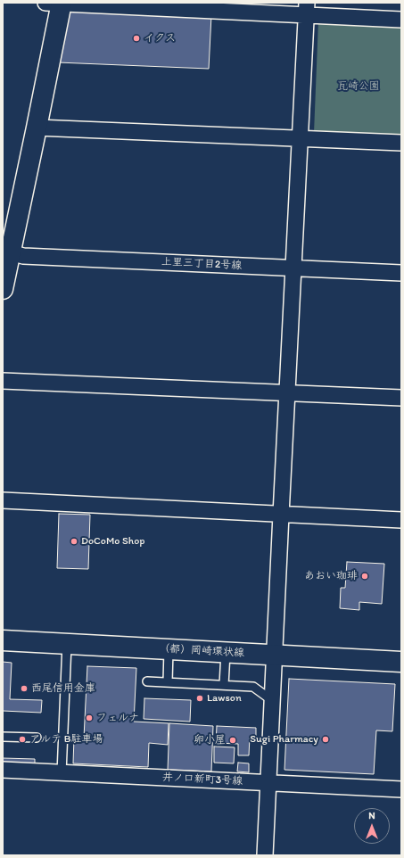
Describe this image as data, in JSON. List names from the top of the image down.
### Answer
{
  "streets": {
    "street": ["上里三丁目2号線", "（都）岡崎環状線", "井ノ口新町3号線"]
  },
  "parks": ["瓦崎公園"],
  "places": [
    "イクス",
    "DoCoMo Shop",
    "あおい珈琲",
    "西尾信用金庫",
    "Lawson",
    "フェルナ",
    "アルテ B駐車場",
    "Sugi Pharmacy",
    "卵小屋"
  ],
  "north": "top"
}
